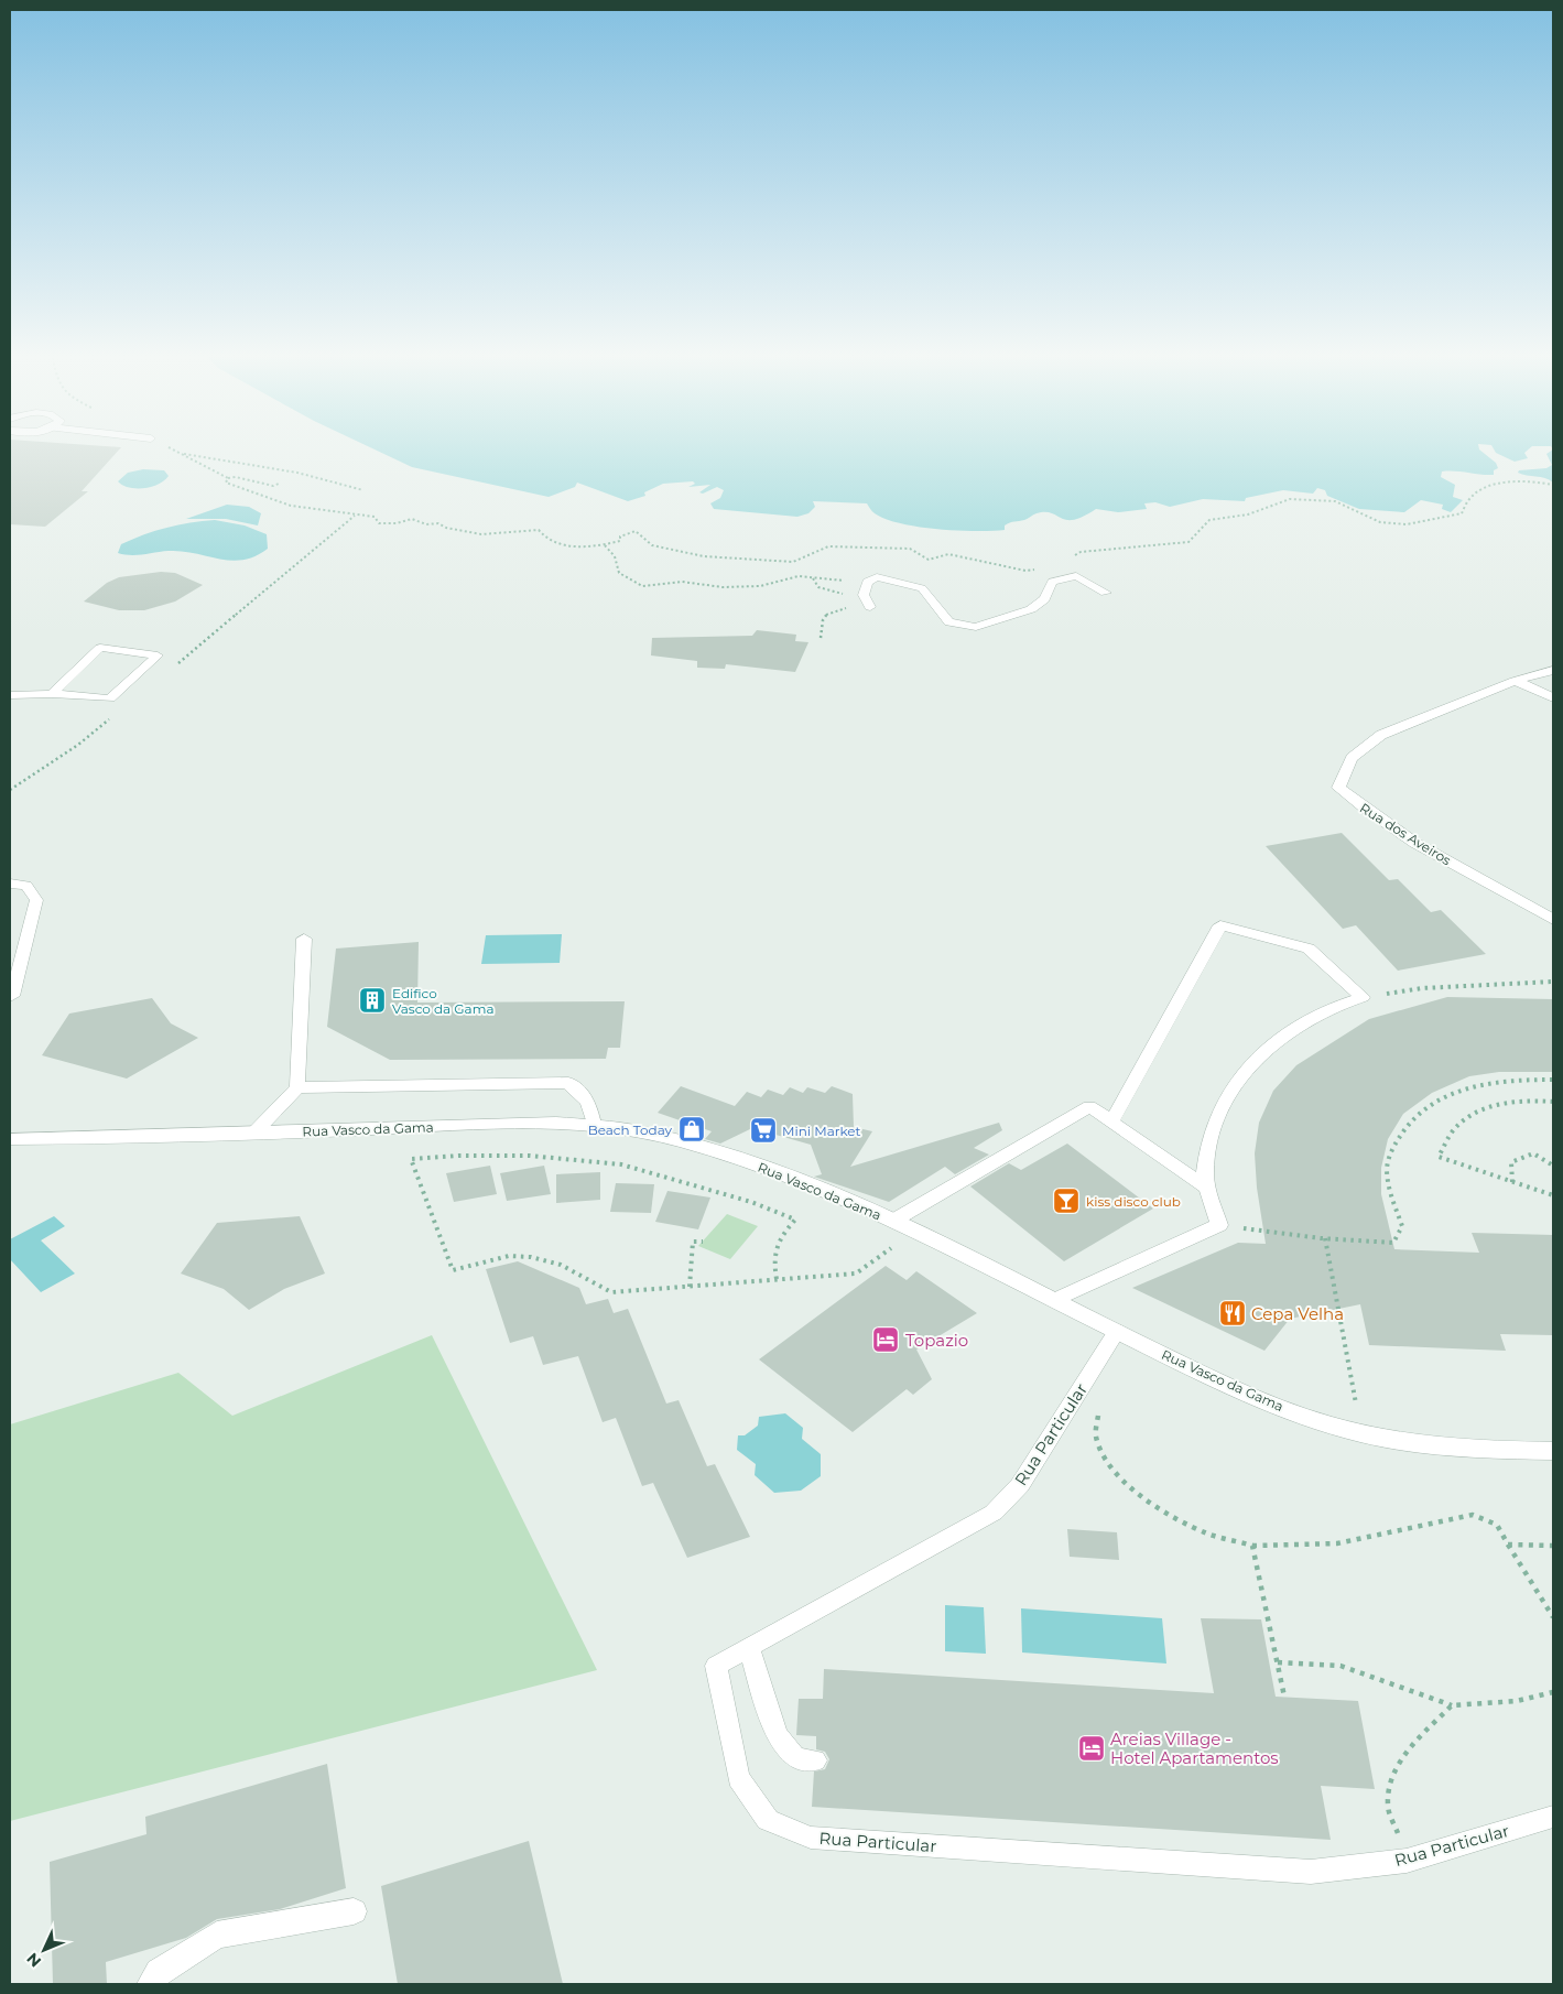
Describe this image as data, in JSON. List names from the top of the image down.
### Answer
{
  "streets": {
    "street": ["Rua dos Aveiros", "Rua Vasco da Gama"],
    "lane": ["Rua Particular"]
  },
  "crossings": [
    ["Rua Vasco da Gama", "Rua Particular"]
  ],
  "places": {
    "building": ["Edifico Vasco da Gama"],
    "shop": ["Beach Today"],
    "supermarket": ["Mini Market"],
    "bar": ["kiss disco club"],
    "restaurant": ["Cepa Velha"],
    "hotel": ["Topazio", "Areias Village - Hotel Apartamentos"]
  },
  "north": "bottom left"
}
